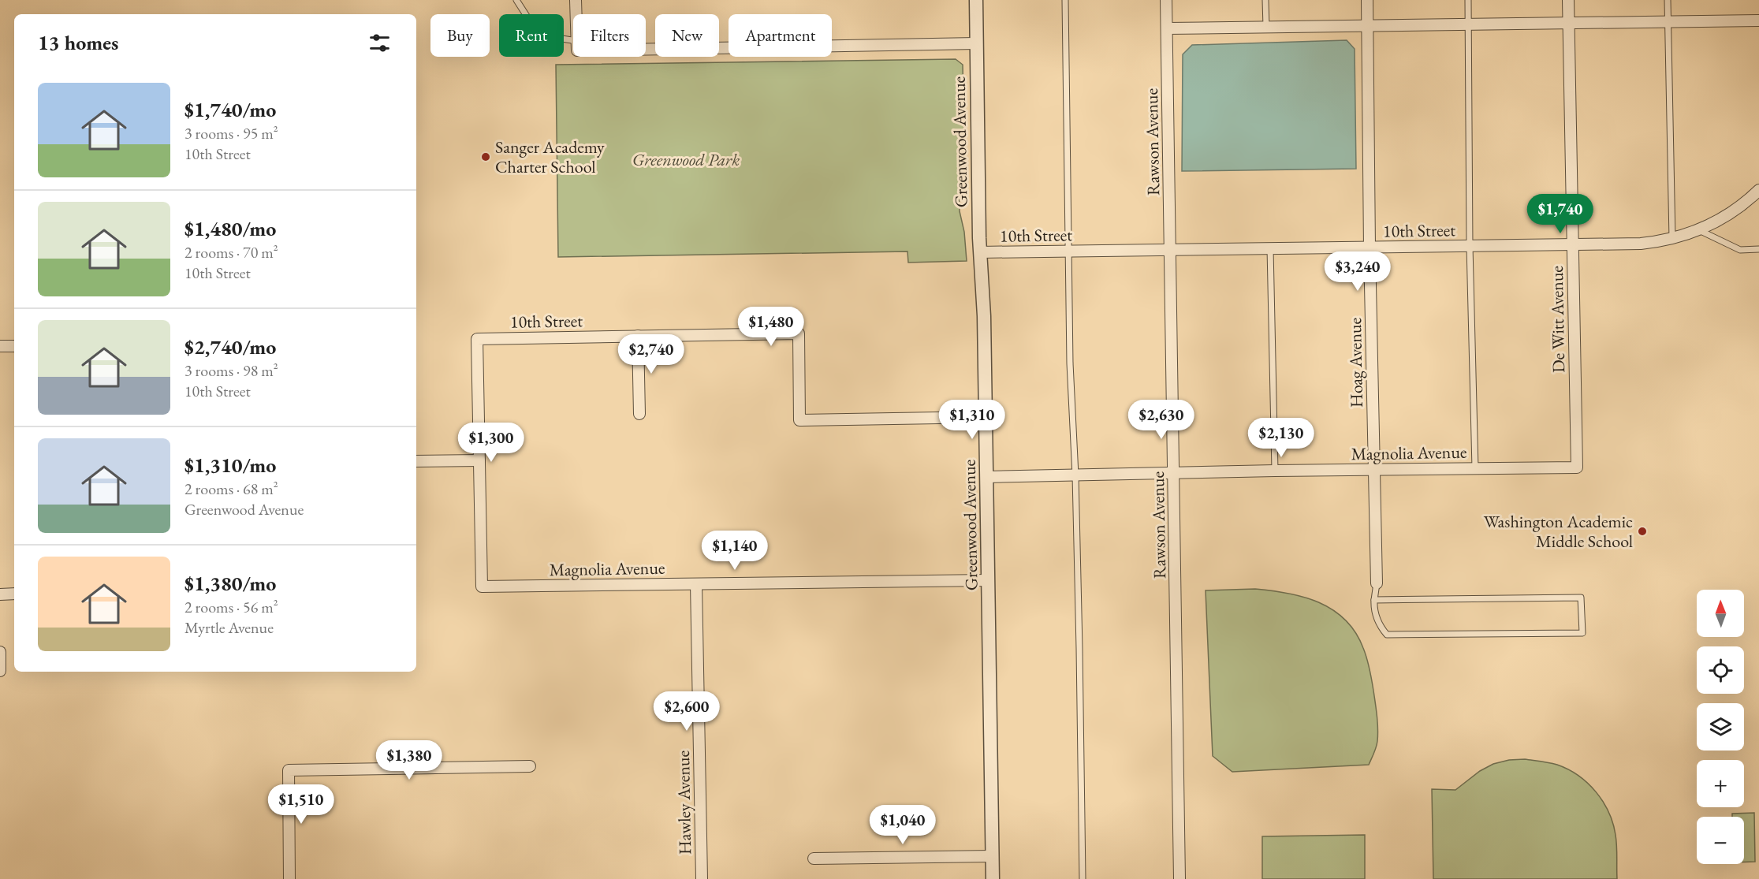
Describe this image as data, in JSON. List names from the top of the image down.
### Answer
{
  "streets": {
    "street": [
      "Greenwood Avenue",
      "Rawson Avenue",
      "10th Street",
      "De Witt Avenue",
      "Hoag Avenue",
      "Magnolia Avenue",
      "Hawley Avenue"
    ]
  },
  "crossings": [
    ["Greenwood Avenue", "10th Street"],
    ["Greenwood Avenue", "Magnolia Avenue"],
    ["Rawson Avenue", "10th Street"],
    ["Rawson Avenue", "Magnolia Avenue"],
    ["10th Street", "De Witt Avenue"],
    ["10th Street", "Hoag Avenue"],
    ["10th Street", "Magnolia Avenue"],
    ["De Witt Avenue", "Magnolia Avenue"],
    ["Hoag Avenue", "Magnolia Avenue"],
    ["Magnolia Avenue", "Hawley Avenue"]
  ],
  "parks": ["Greenwood Park"],
  "places": ["Sanger Academy Charter School", "Washington Academic Middle School"],
  "north": "top",
  "page": {
    "chip": [
      "Buy",
      "Rent",
      "Filters",
      "New",
      "Apartment"
    ],
    "heading": "13 homes",
    "list": [
      {
        "name": "$1,740/mo",
        "note": "3 rooms · 95 m² · 10th Street"
      },
      {
        "name": "$1,480/mo",
        "note": "2 rooms · 70 m² · 10th Street"
      },
      {
        "name": "$2,740/mo",
        "note": "3 rooms · 98 m² · 10th Street"
      },
      {
        "name": "$1,310/mo",
        "note": "2 rooms · 68 m² · Greenwood Avenue"
      },
      {
        "name": "$1,380/mo",
        "note": "2 rooms · 56 m² · Myrtle Avenue"
      }
    ],
    "price": [
      "$1,740",
      "$3,240",
      "$1,480",
      "$2,740",
      "$1,310",
      "$2,630",
      "$2,130",
      "$1,300",
      "$1,140",
      "$2,600",
      "$1,380",
      "$1,510",
      "$1,040"
    ],
    "map_buttons": ["+", "−"]
  }
}
